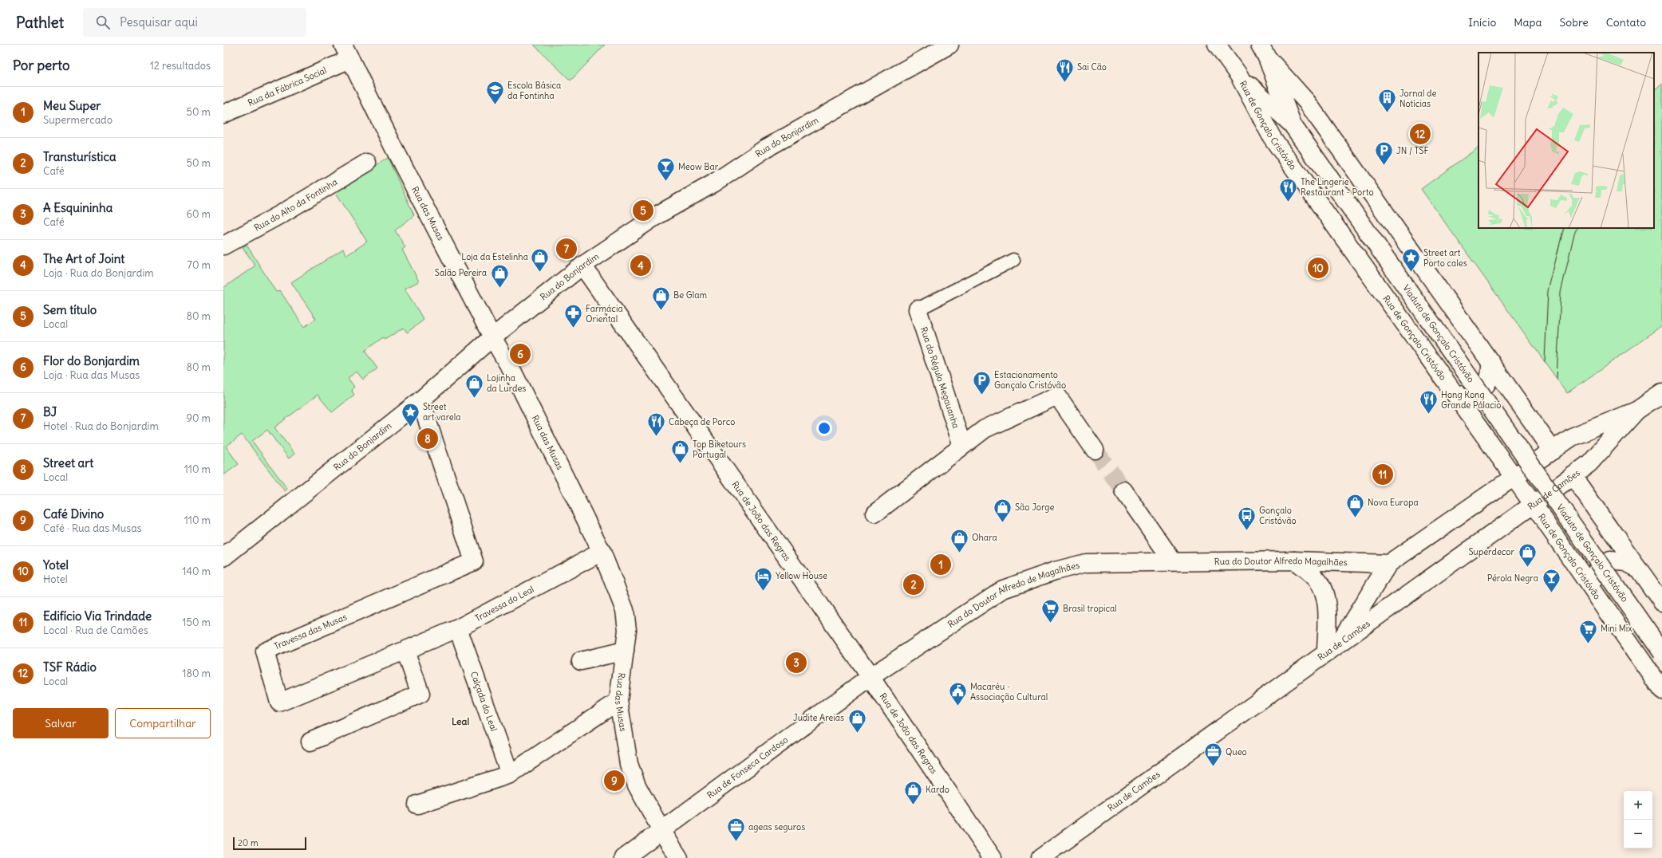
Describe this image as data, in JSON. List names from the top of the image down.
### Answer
{
  "streets": {
    "street": [
      "Rua da Fábrica Social",
      "Rua de Gonçalo Cristóvão",
      "Rua do Bonjardim",
      "Rua do Alto da Fontinha",
      "Rua das Musas",
      "Viaduto de Gonçalo Cristóvão",
      "Rua do Régulo Megauanha",
      "Rua de Camões",
      "Rua de João das Regras",
      "Rua do Doutor Alfredo Magalhães",
      "Rua do Doutor Alfredo de Magalhães",
      "Travessa do Leal",
      "Travessa das Musas",
      "Calçada do Leal",
      "Rua de Fonseca Cardoso"
    ]
  },
  "crossings": [
    ["Rua da Fábrica Social", "Rua das Musas"],
    ["Rua de Gonçalo Cristóvão", "Viaduto de Gonçalo Cristóvão"],
    ["Rua de Gonçalo Cristóvão", "Rua de Camões"],
    ["Rua do Bonjardim", "Rua das Musas"],
    ["Rua do Bonjardim", "Rua de João das Regras"],
    ["Rua do Bonjardim", "Travessa das Musas"],
    ["Rua das Musas", "Travessa do Leal"],
    ["Rua das Musas", "Rua de Fonseca Cardoso"],
    ["Rua de Camões", "Rua do Doutor Alfredo Magalhães"],
    ["Rua de João das Regras", "Rua do Doutor Alfredo de Magalhães"],
    ["Rua de João das Regras", "Rua de Fonseca Cardoso"],
    ["Rua do Doutor Alfredo Magalhães", "Rua do Doutor Alfredo de Magalhães"],
    ["Rua do Doutor Alfredo de Magalhães", "Rua de Fonseca Cardoso"],
    ["Travessa do Leal", "Travessa das Musas"],
    ["Travessa do Leal", "Calçada do Leal"]
  ],
  "districts": ["Leal"],
  "places": {
    "restaurant": [
      "Sai Cão",
      "The Lingerie Restaurant - Porto",
      "Hong Kong Grande Pálacio",
      "Cabeça de Porco"
    ],
    "school or university": ["Escola Básica da Fontinha"],
    "building": ["Jornal de Notícias"],
    "parking": ["JN / TSF", "Estacionamento Gonçalo Cristóvão"],
    "bar": ["Meow Bar", "Pérola Negra"],
    "shop": [
      "Loja da Estelinha",
      "Salão Pereira",
      "Be Glam",
      "Lojinha da Lurdes",
      "Top Biketours Portugal",
      "Nova Europa",
      "São Jorge",
      "Ohara",
      "Superdecor",
      "Judite Areias",
      "Kardo"
    ],
    "place": ["Street art Porto cales", "Street art varela"],
    "pharmacy": ["Farmácia Oriental"],
    "bus stop": ["Gonçalo Cristóvão"],
    "hotel": ["Yellow House"],
    "supermarket": ["Brasil tropical", "Mini Mix"],
    "public building": ["Macaréu - Associação Cultural"],
    "office": ["Queo", "ageas seguros"]
  },
  "scale_bar": "20 m",
  "page": {
    "header": "Pathlet",
    "search": "Pesquisar aqui",
    "nav": [
      "Início",
      "Mapa",
      "Sobre",
      "Contato"
    ],
    "heading": ["Por perto", "12 resultados"],
    "list": [
      {
        "mark": "1",
        "name": "Meu Super",
        "note": "Supermercado",
        "value": "50 m"
      },
      {
        "mark": "2",
        "name": "Transturística",
        "note": "Café",
        "value": "50 m"
      },
      {
        "mark": "3",
        "name": "A Esquininha",
        "note": "Café",
        "value": "60 m"
      },
      {
        "mark": "4",
        "name": "The Art of Joint",
        "note": "Loja · Rua do Bonjardim",
        "value": "70 m"
      },
      {
        "mark": "5",
        "name": "Sem título",
        "note": "Local",
        "value": "80 m"
      },
      {
        "mark": "6",
        "name": "Flor do Bonjardim",
        "note": "Loja · Rua das Musas",
        "value": "80 m"
      },
      {
        "mark": "7",
        "name": "BJ",
        "note": "Hotel · Rua do Bonjardim",
        "value": "90 m"
      },
      {
        "mark": "8",
        "name": "Street art",
        "note": "Local",
        "value": "110 m"
      },
      {
        "mark": "9",
        "name": "Café Divino",
        "note": "Café · Rua das Musas",
        "value": "110 m"
      },
      {
        "mark": "10",
        "name": "Yotel",
        "note": "Hotel",
        "value": "140 m"
      },
      {
        "mark": "11",
        "name": "Edifício Via Trindade",
        "note": "Local · Rua de Camões",
        "value": "150 m"
      },
      {
        "mark": "12",
        "name": "TSF Rádio",
        "note": "Local",
        "value": "180 m"
      }
    ],
    "pins": [
      "12",
      "5",
      "7",
      "4",
      "10",
      "6",
      "8",
      "11",
      "1",
      "2",
      "3",
      "9"
    ],
    "buttons": ["Salvar", "Compartilhar"],
    "map_buttons": ["+", "−"],
    "scale": "20 m"
  }
}
